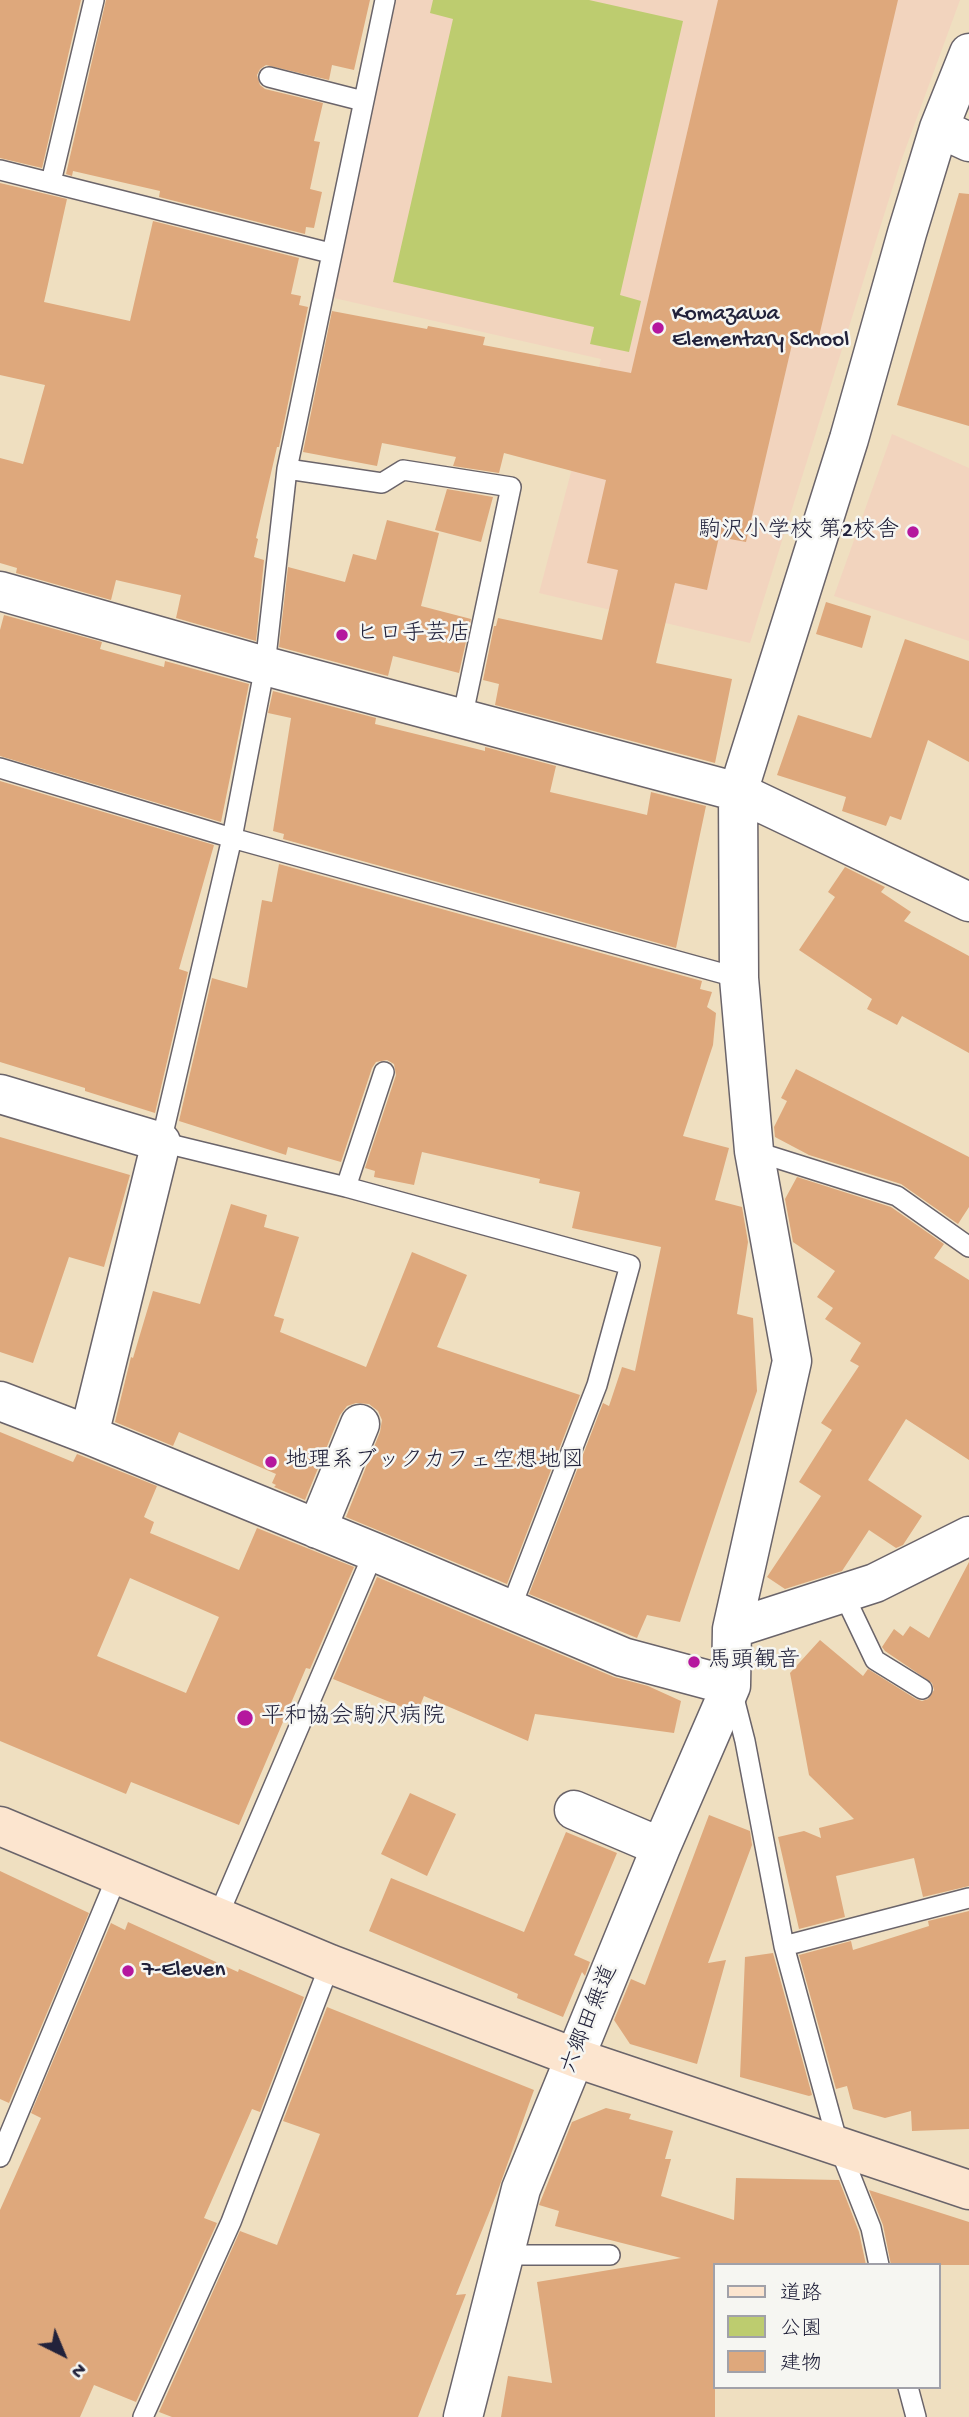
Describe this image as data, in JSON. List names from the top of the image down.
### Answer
{
  "streets": {
    "street": ["六郷田無道"]
  },
  "places": [
    "Komazawa Elementary School",
    "駒沢小学校 第2校舎",
    "ヒロ手芸店",
    "地理系ブックカフェ空想地図",
    "馬頭観音",
    "平和協会駒沢病院",
    "7-Eleven"
  ],
  "legend": ["道路", "公園", "建物"],
  "north": "bottom right"
}
